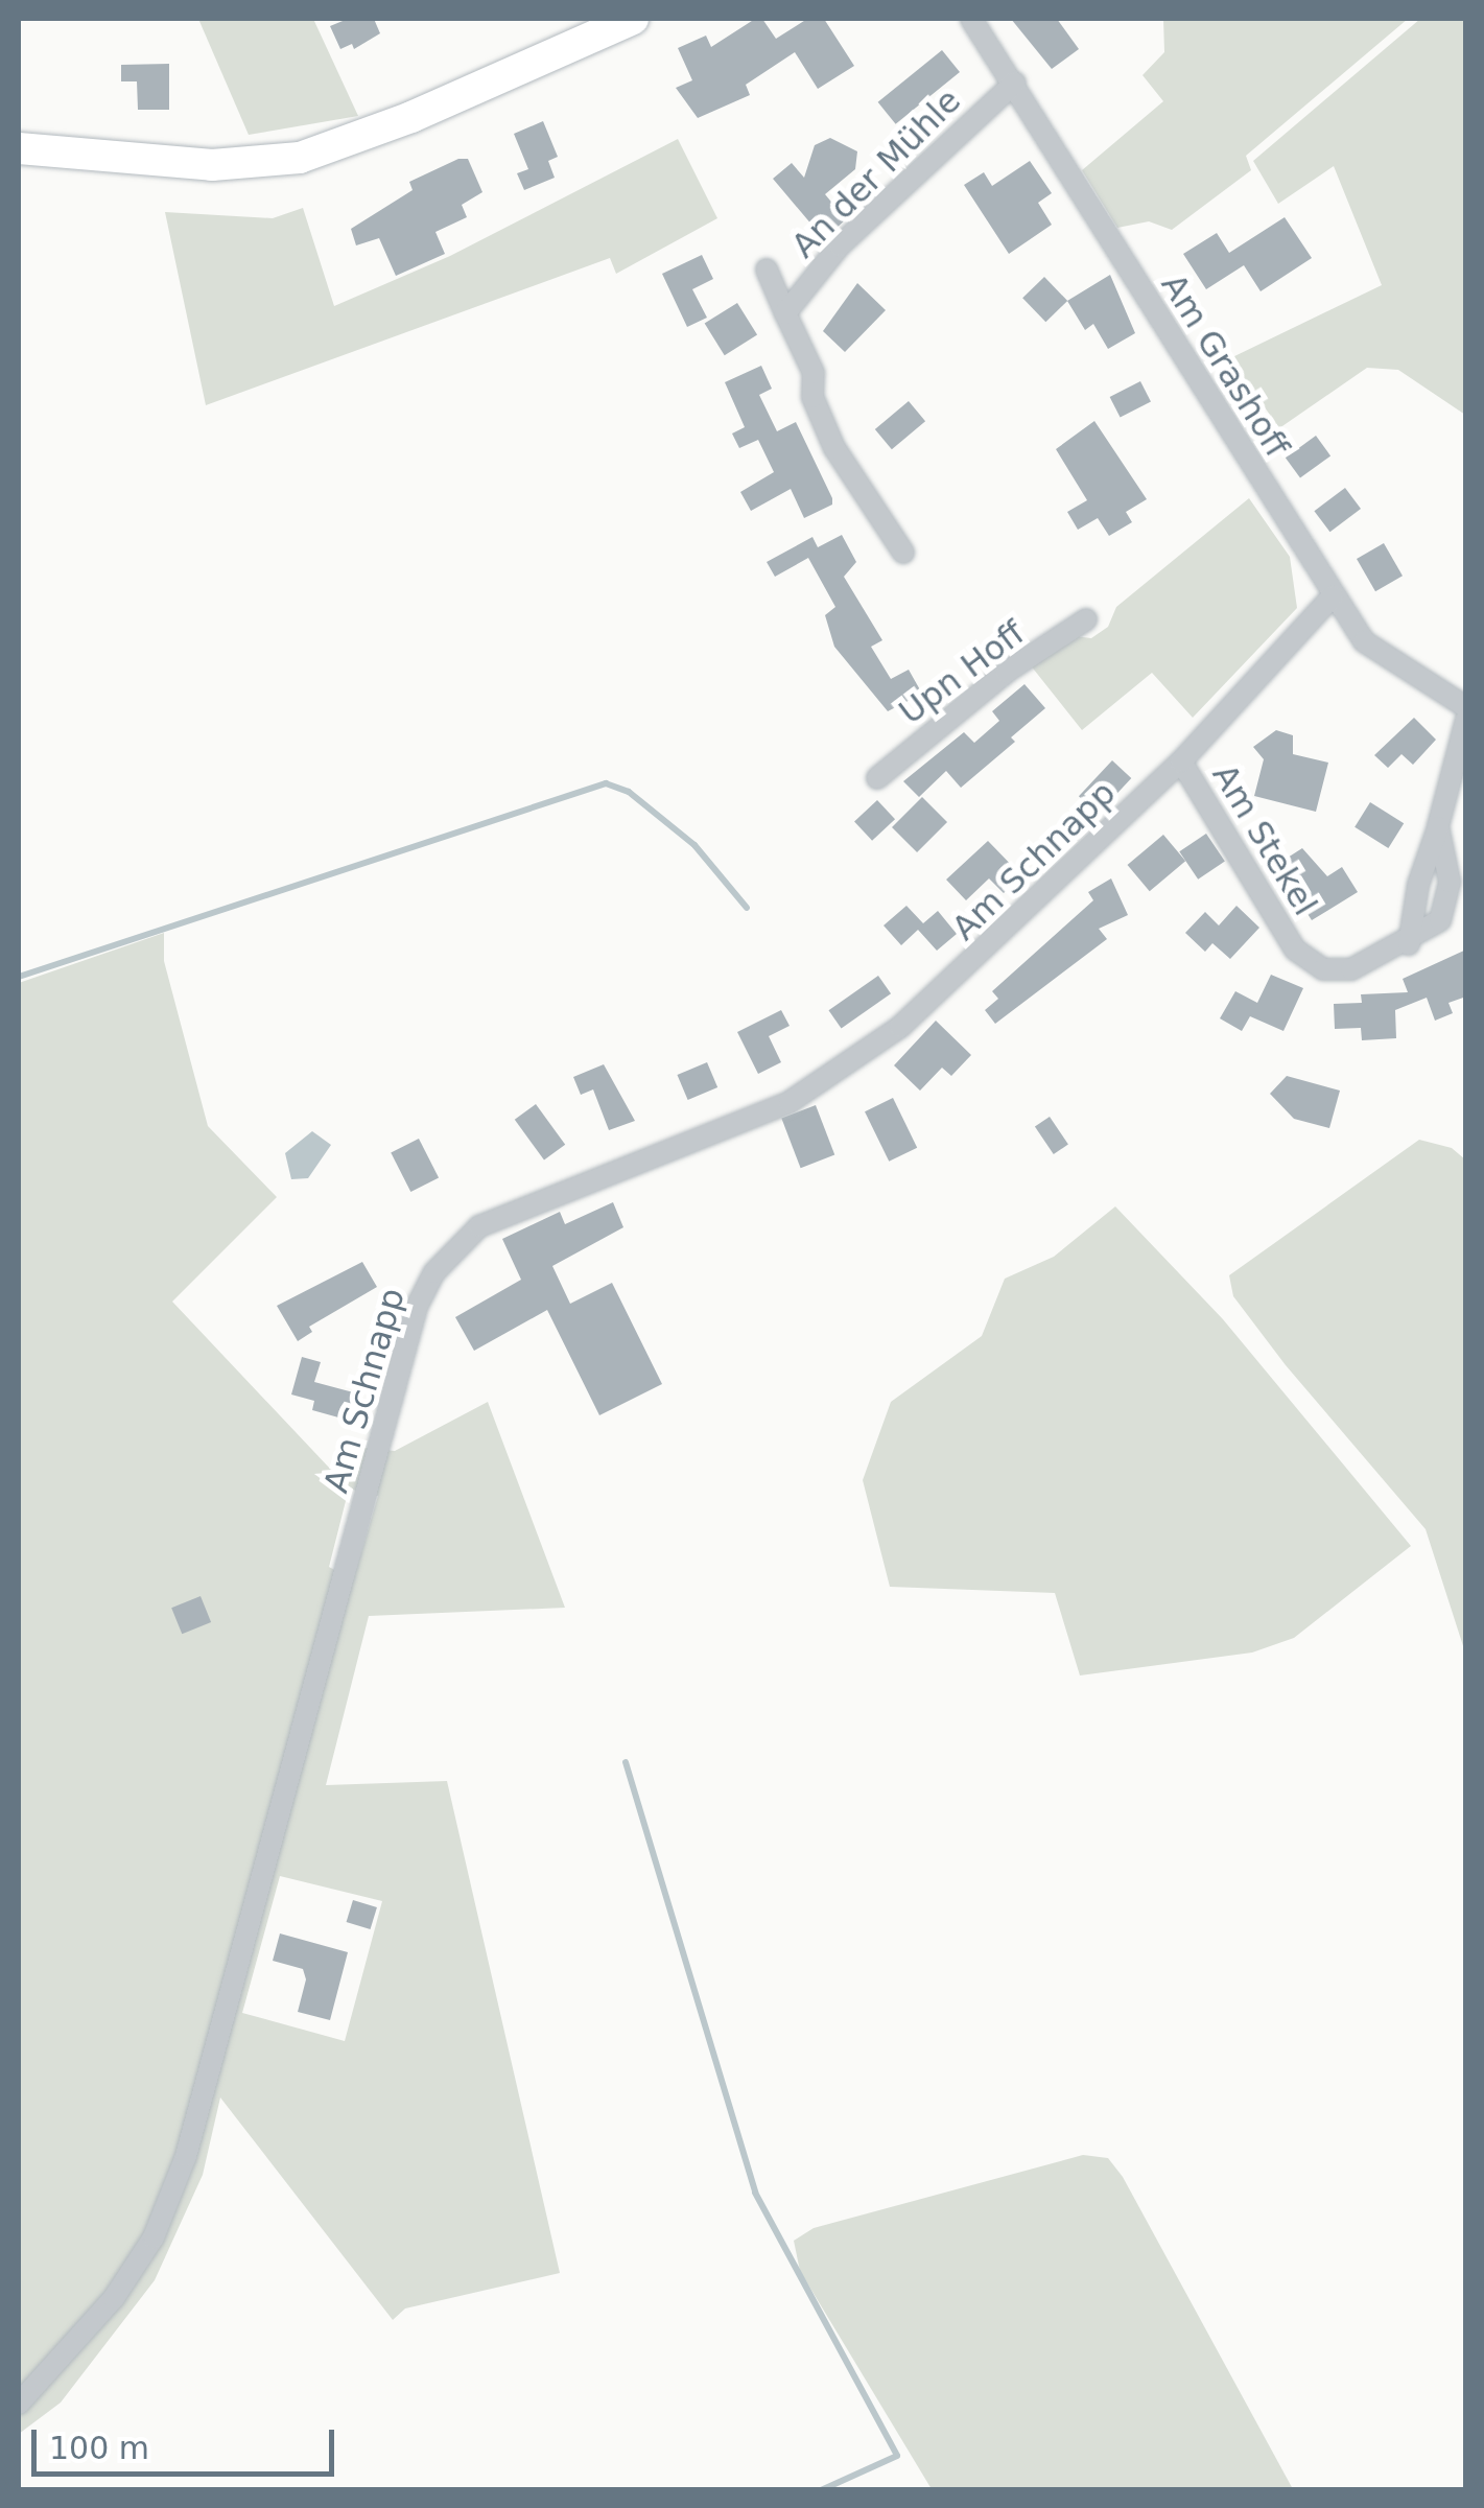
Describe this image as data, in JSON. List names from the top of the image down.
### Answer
{
  "streets": {
    "street": [
      "An der Mühle",
      "Am Grashoff",
      "Upn Hoff",
      "Am Stekel",
      "Am Schnapp"
    ]
  },
  "crossings": [
    ["An der Mühle", "Am Grashoff"],
    ["Am Grashoff", "Am Schnapp"],
    ["Am Stekel", "Am Schnapp"]
  ],
  "scale_bar": "100 m"
}
